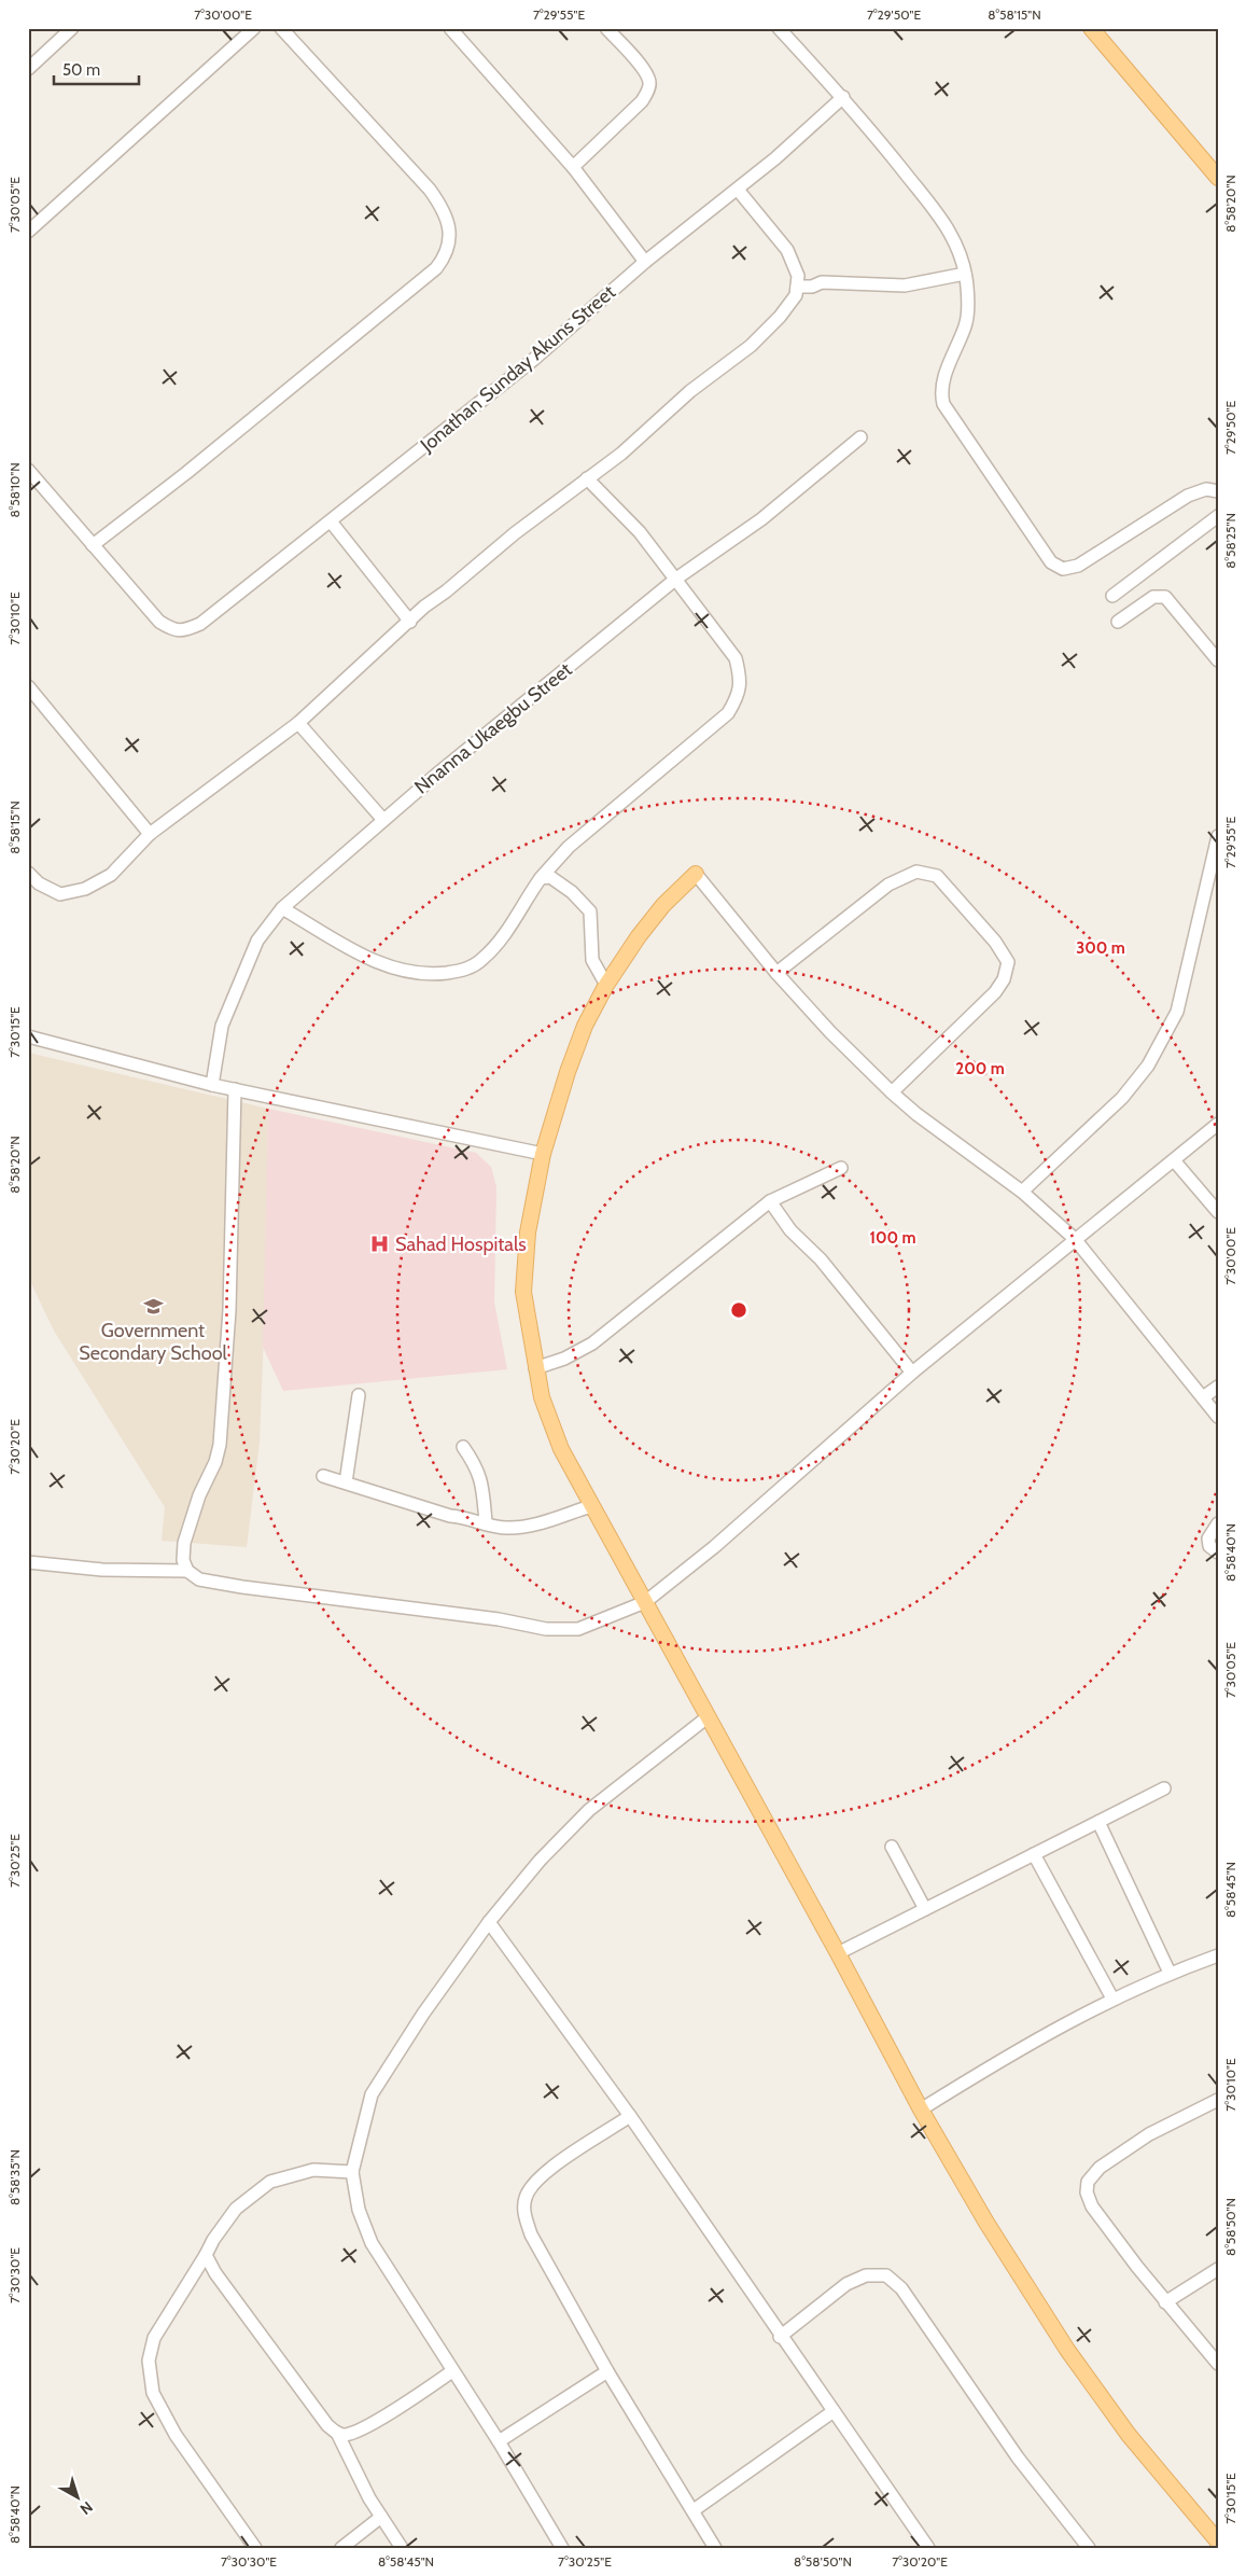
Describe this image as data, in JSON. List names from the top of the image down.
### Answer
{
  "streets": {
    "street": ["Jonathan Sunday Akuns Street", "Nnanna Ukaegbu Street"]
  },
  "places": {
    "hospital": ["Sahad Hospitals"],
    "school or university": ["Government Secondary School"]
  },
  "scale_bar": "50 m",
  "north": "bottom right",
  "coordinates": [
    "7°30'00\"E",
    "7°29'55\"E",
    "7°29'50\"E",
    "8°58'15\"N",
    "8°58'20\"N",
    "7°30'05\"E",
    "8°58'10\"N",
    "8°58'25\"N",
    "7°30'10\"E",
    "7°30'15\"E",
    "7°30'20\"E",
    "8°58'40\"N",
    "7°30'25\"E",
    "8°58'45\"N",
    "8°58'35\"N",
    "8°58'50\"N",
    "7°30'30\"E"
  ],
  "rings": ["300 m", "200 m", "100 m"]
}
